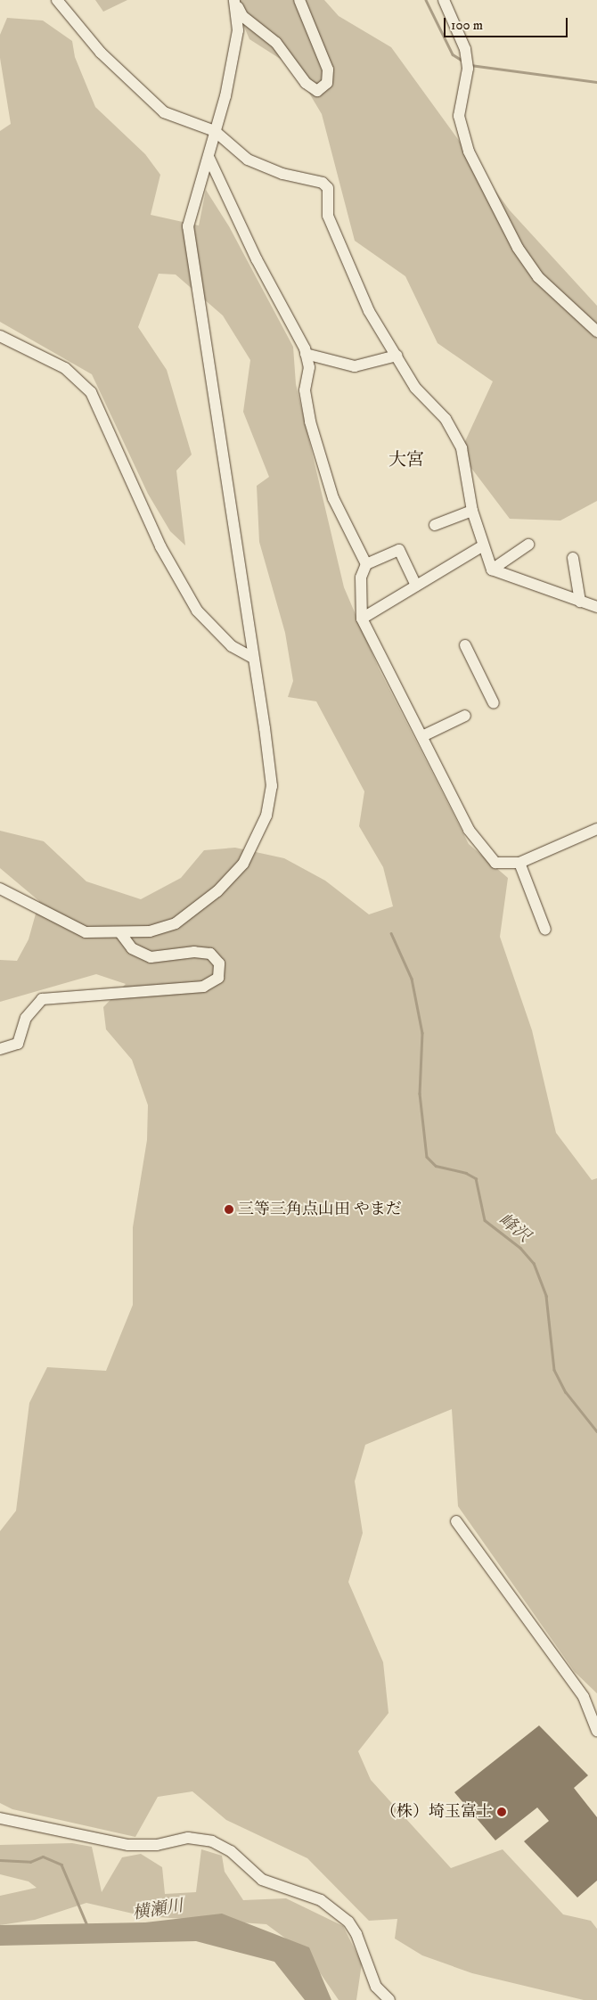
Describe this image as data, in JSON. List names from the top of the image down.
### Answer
{
  "districts": ["大宮"],
  "water": ["峰沢", "横瀬川"],
  "places": ["三等三角点山田 やまだ", "（株）埼玉富士"],
  "scale_bar": "100 m"
}
